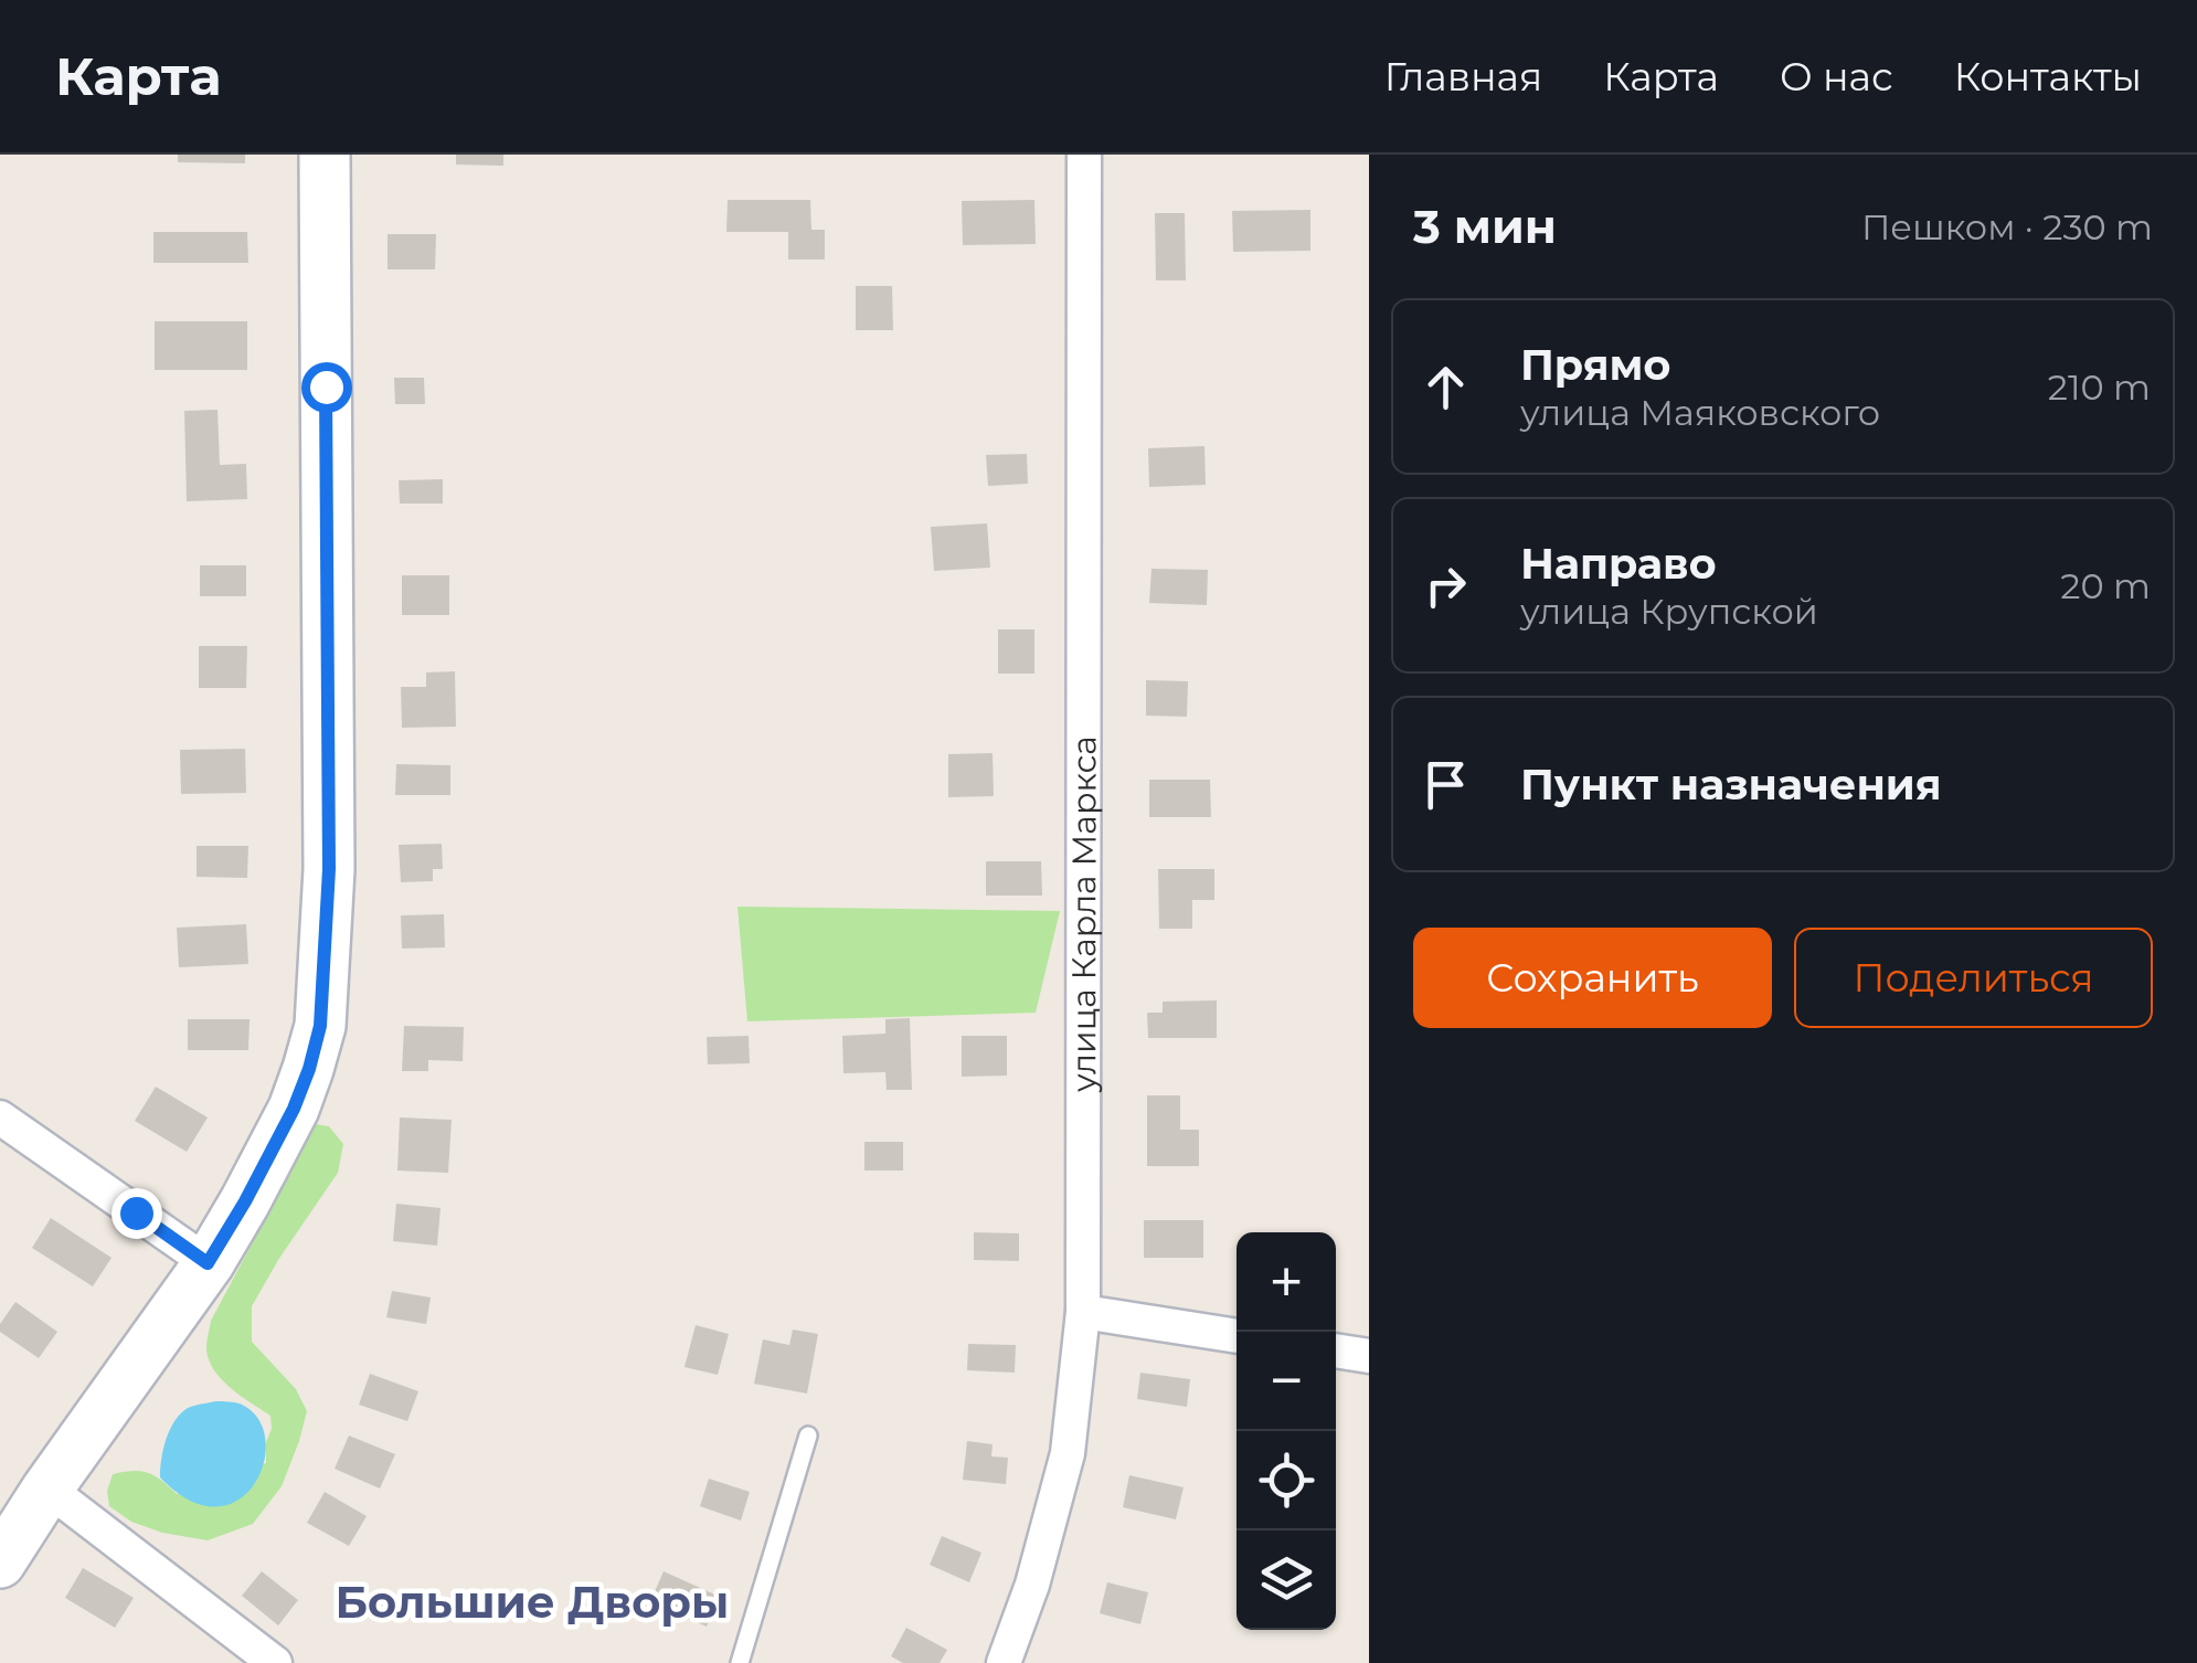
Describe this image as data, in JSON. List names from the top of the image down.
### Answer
{
  "streets": {
    "street": ["улица Карла Маркса"]
  },
  "districts": ["Большие Дворы"],
  "page": {
    "header": "Карта",
    "nav": [
      "Главная",
      "Карта",
      "О нас",
      "Контакты"
    ],
    "heading": ["3 мин", "Пешком · 230 m"],
    "list": [
      ["Прямо", "улица Маяковского", "210 m"],
      ["Направо", "улица Крупской", "20 m"],
      "Пункт назначения"
    ],
    "buttons": ["Сохранить", "Поделиться"],
    "map_buttons": ["+", "−"]
  }
}
